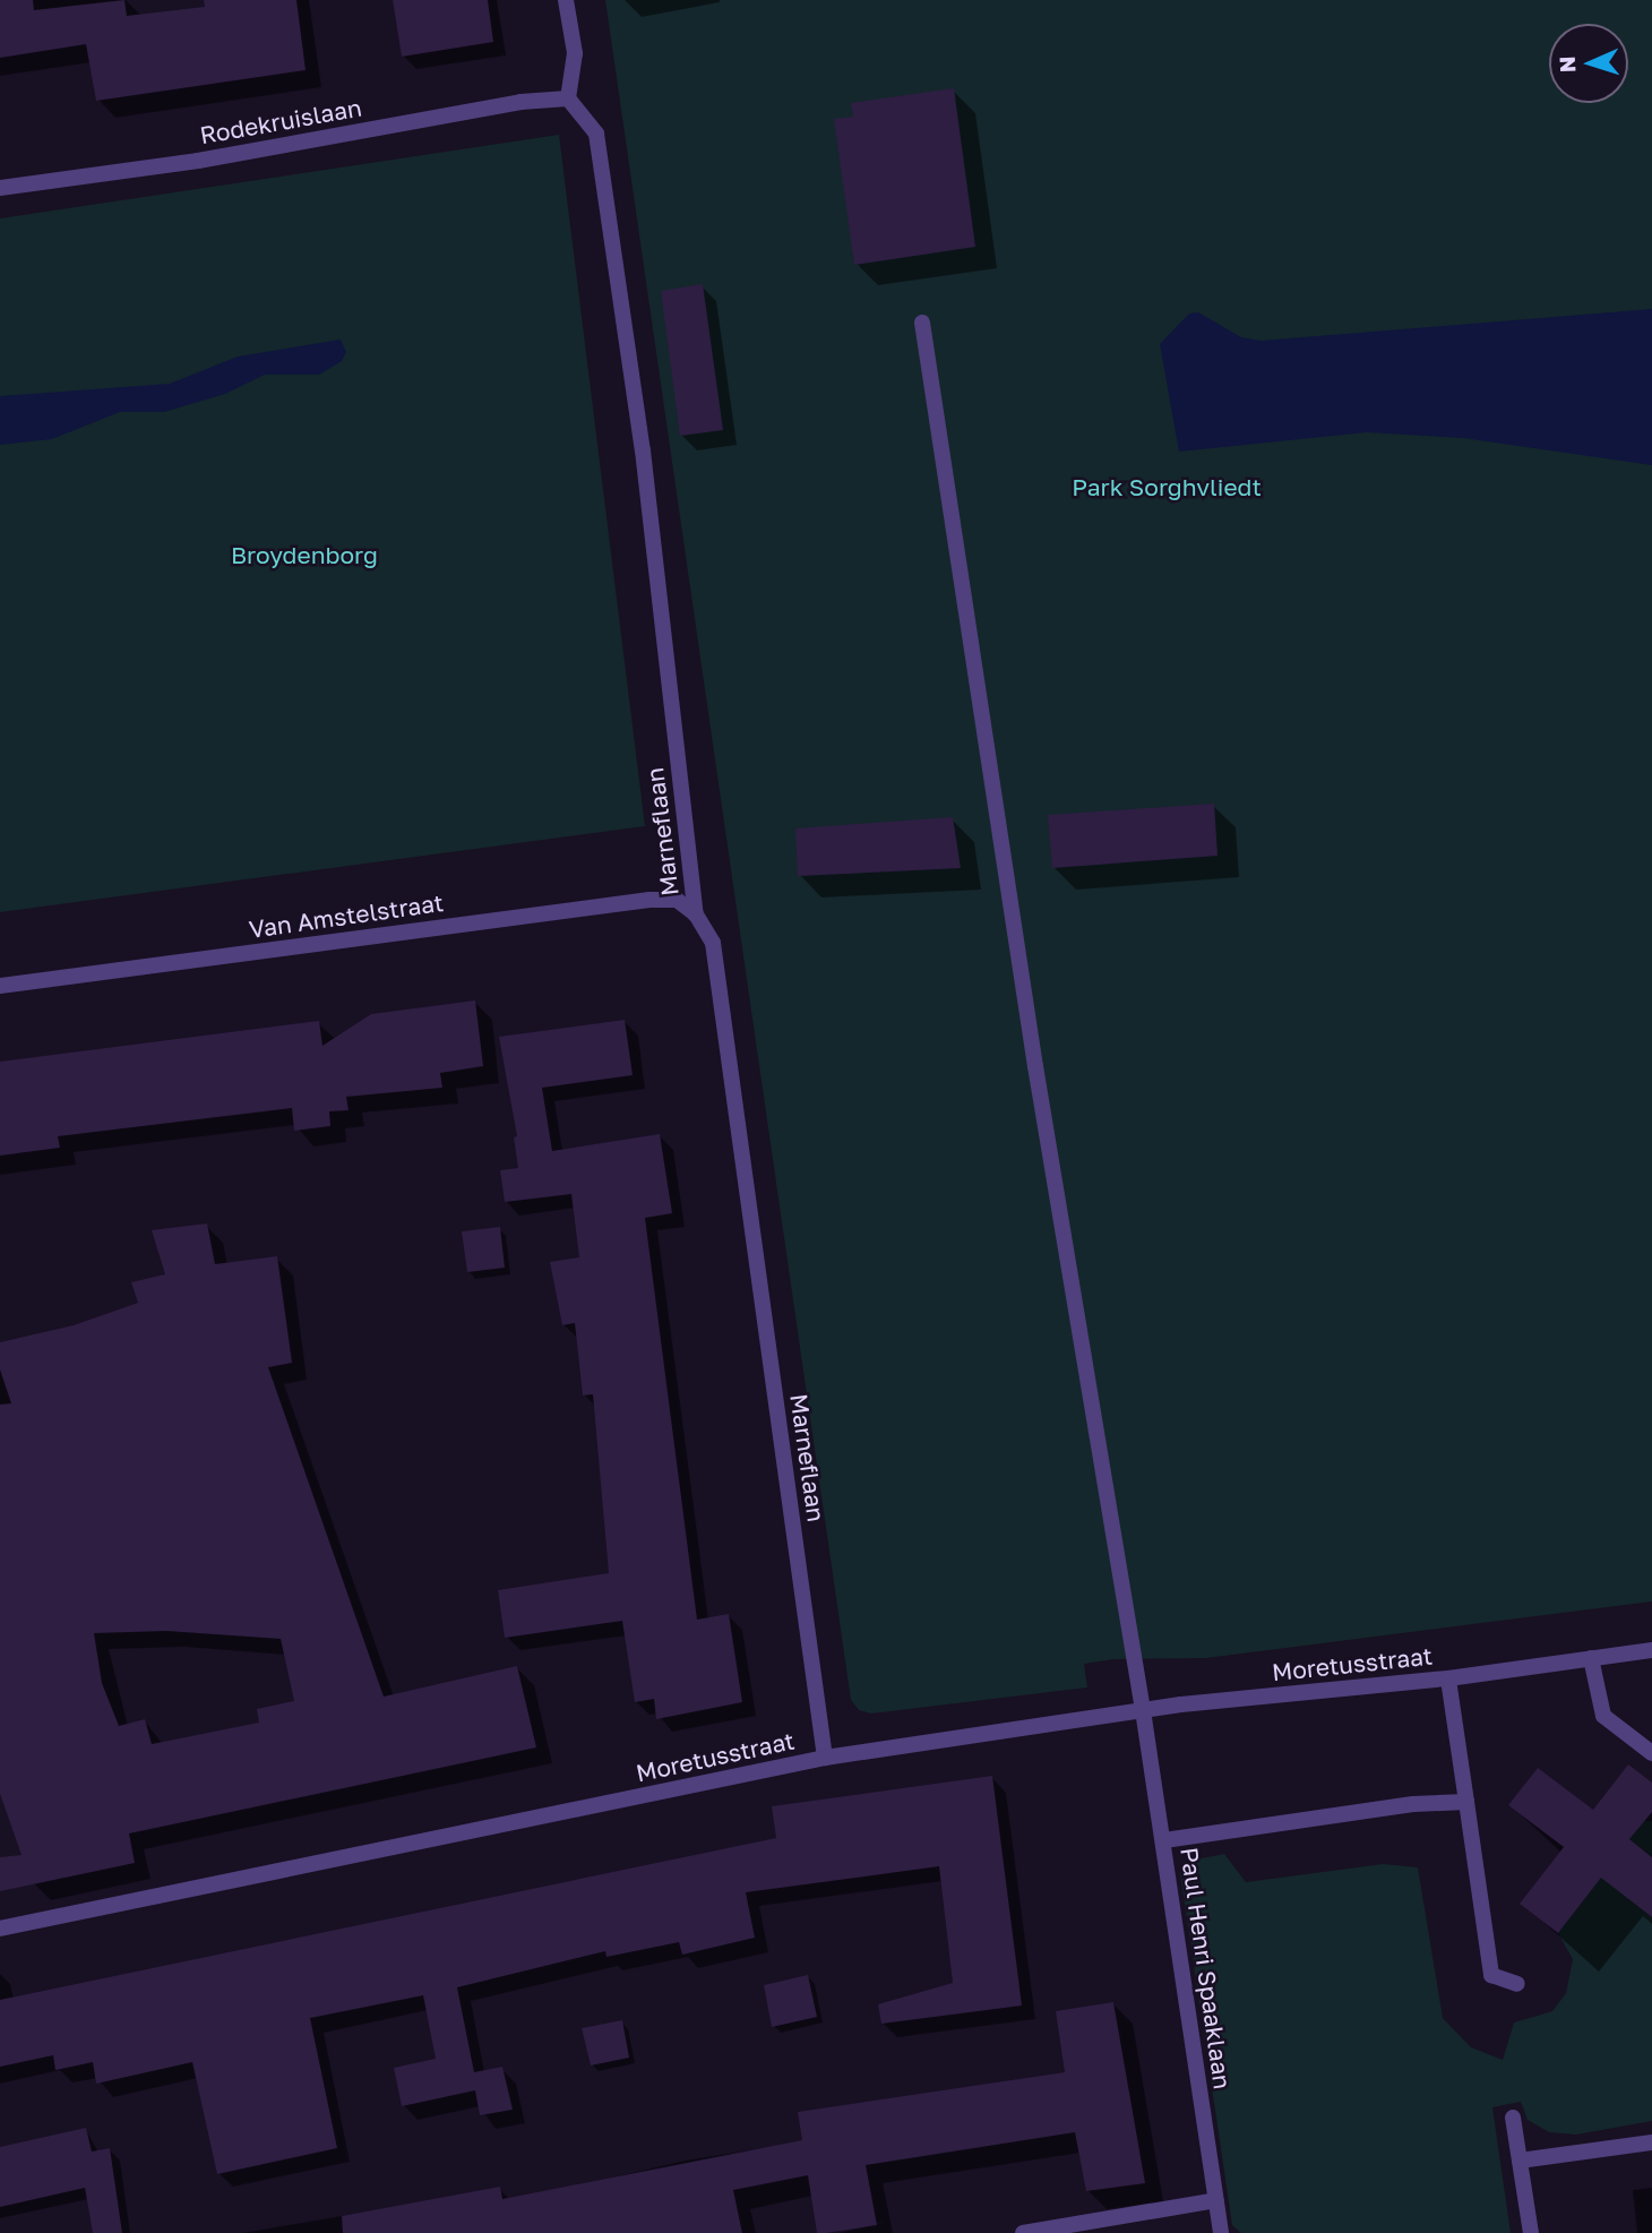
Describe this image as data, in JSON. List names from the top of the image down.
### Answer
{
  "streets": {
    "street": [
      "Rodekruislaan",
      "Marneflaan",
      "Van Amstelstraat",
      "Moretusstraat",
      "Paul Henri Spaaklaan"
    ]
  },
  "crossings": [
    ["Rodekruislaan", "Marneflaan"],
    ["Marneflaan", "Van Amstelstraat"],
    ["Marneflaan", "Moretusstraat"],
    ["Moretusstraat", "Paul Henri Spaaklaan"]
  ],
  "parks": ["Park Sorghvliedt", "Broydenborg"],
  "north": "left"
}
